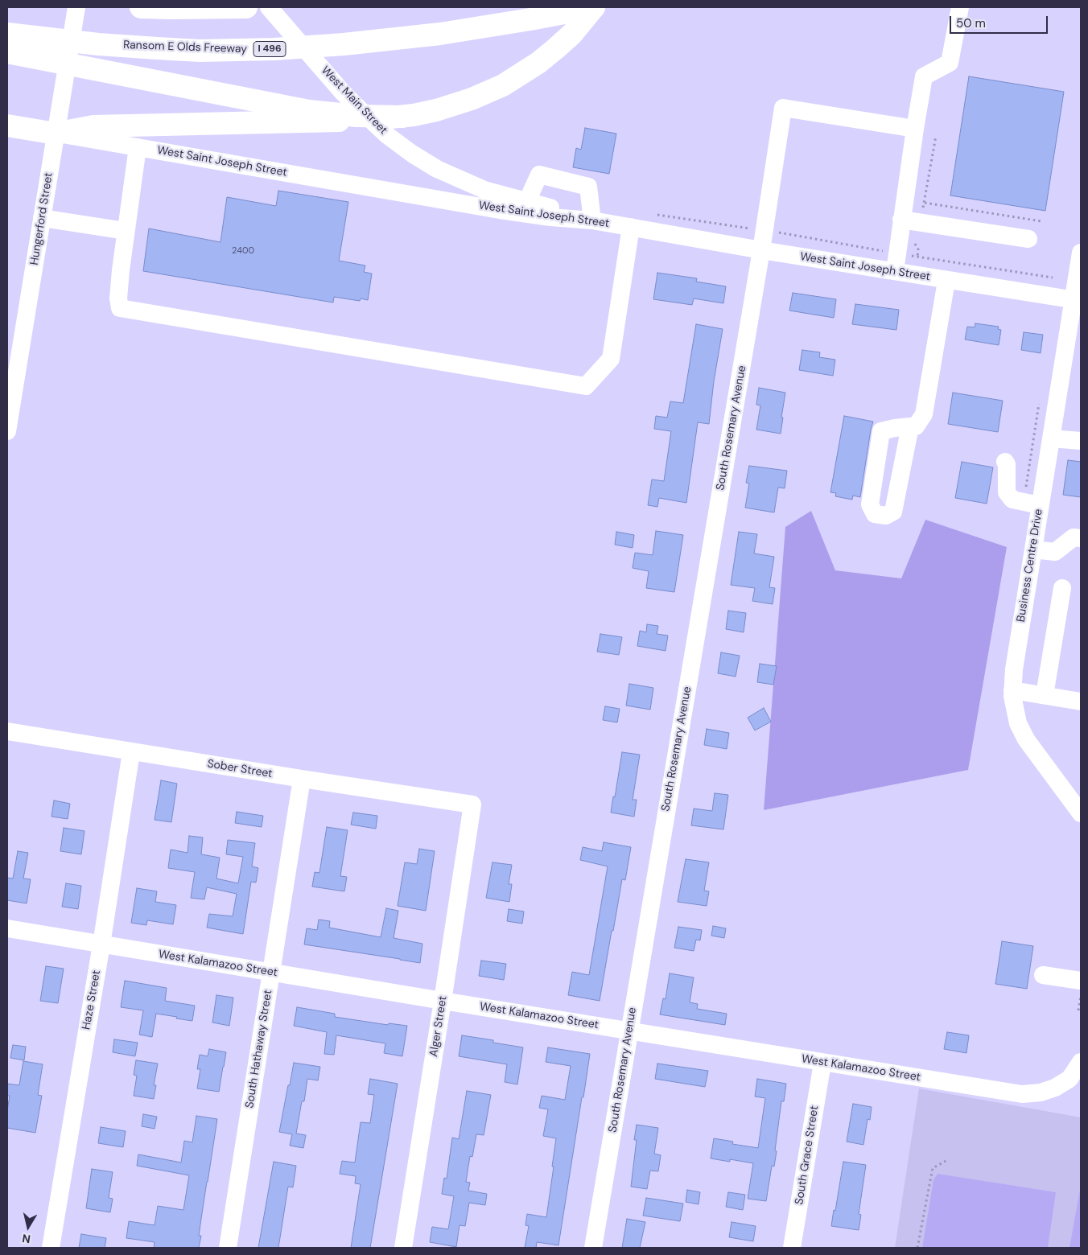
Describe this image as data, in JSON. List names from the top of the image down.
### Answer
{
  "streets": {
    "main road": ["Ransom E Olds Freeway", "I 496", "West Saint Joseph Street"],
    "street": [
      "West Main Street",
      "Hungerford Street",
      "South Rosemary Avenue",
      "Business Centre Drive",
      "Sober Street",
      "West Kalamazoo Street",
      "Haze Street",
      "Alger Street",
      "South Hathaway Street",
      "South Grace Street"
    ]
  },
  "crossings": [
    ["West Main Street", "West Saint Joseph Street"],
    ["West Saint Joseph Street", "Hungerford Street"],
    ["West Saint Joseph Street", "South Rosemary Avenue"],
    ["West Saint Joseph Street", "Business Centre Drive"],
    ["South Rosemary Avenue", "West Kalamazoo Street"],
    ["Sober Street", "Haze Street"],
    ["Sober Street", "Alger Street"],
    ["Sober Street", "South Hathaway Street"],
    ["West Kalamazoo Street", "Haze Street"],
    ["West Kalamazoo Street", "Alger Street"],
    ["West Kalamazoo Street", "South Hathaway Street"],
    ["West Kalamazoo Street", "South Grace Street"]
  ],
  "house_numbers": ["2400"],
  "scale_bar": "50 m",
  "north": "bottom"
}
